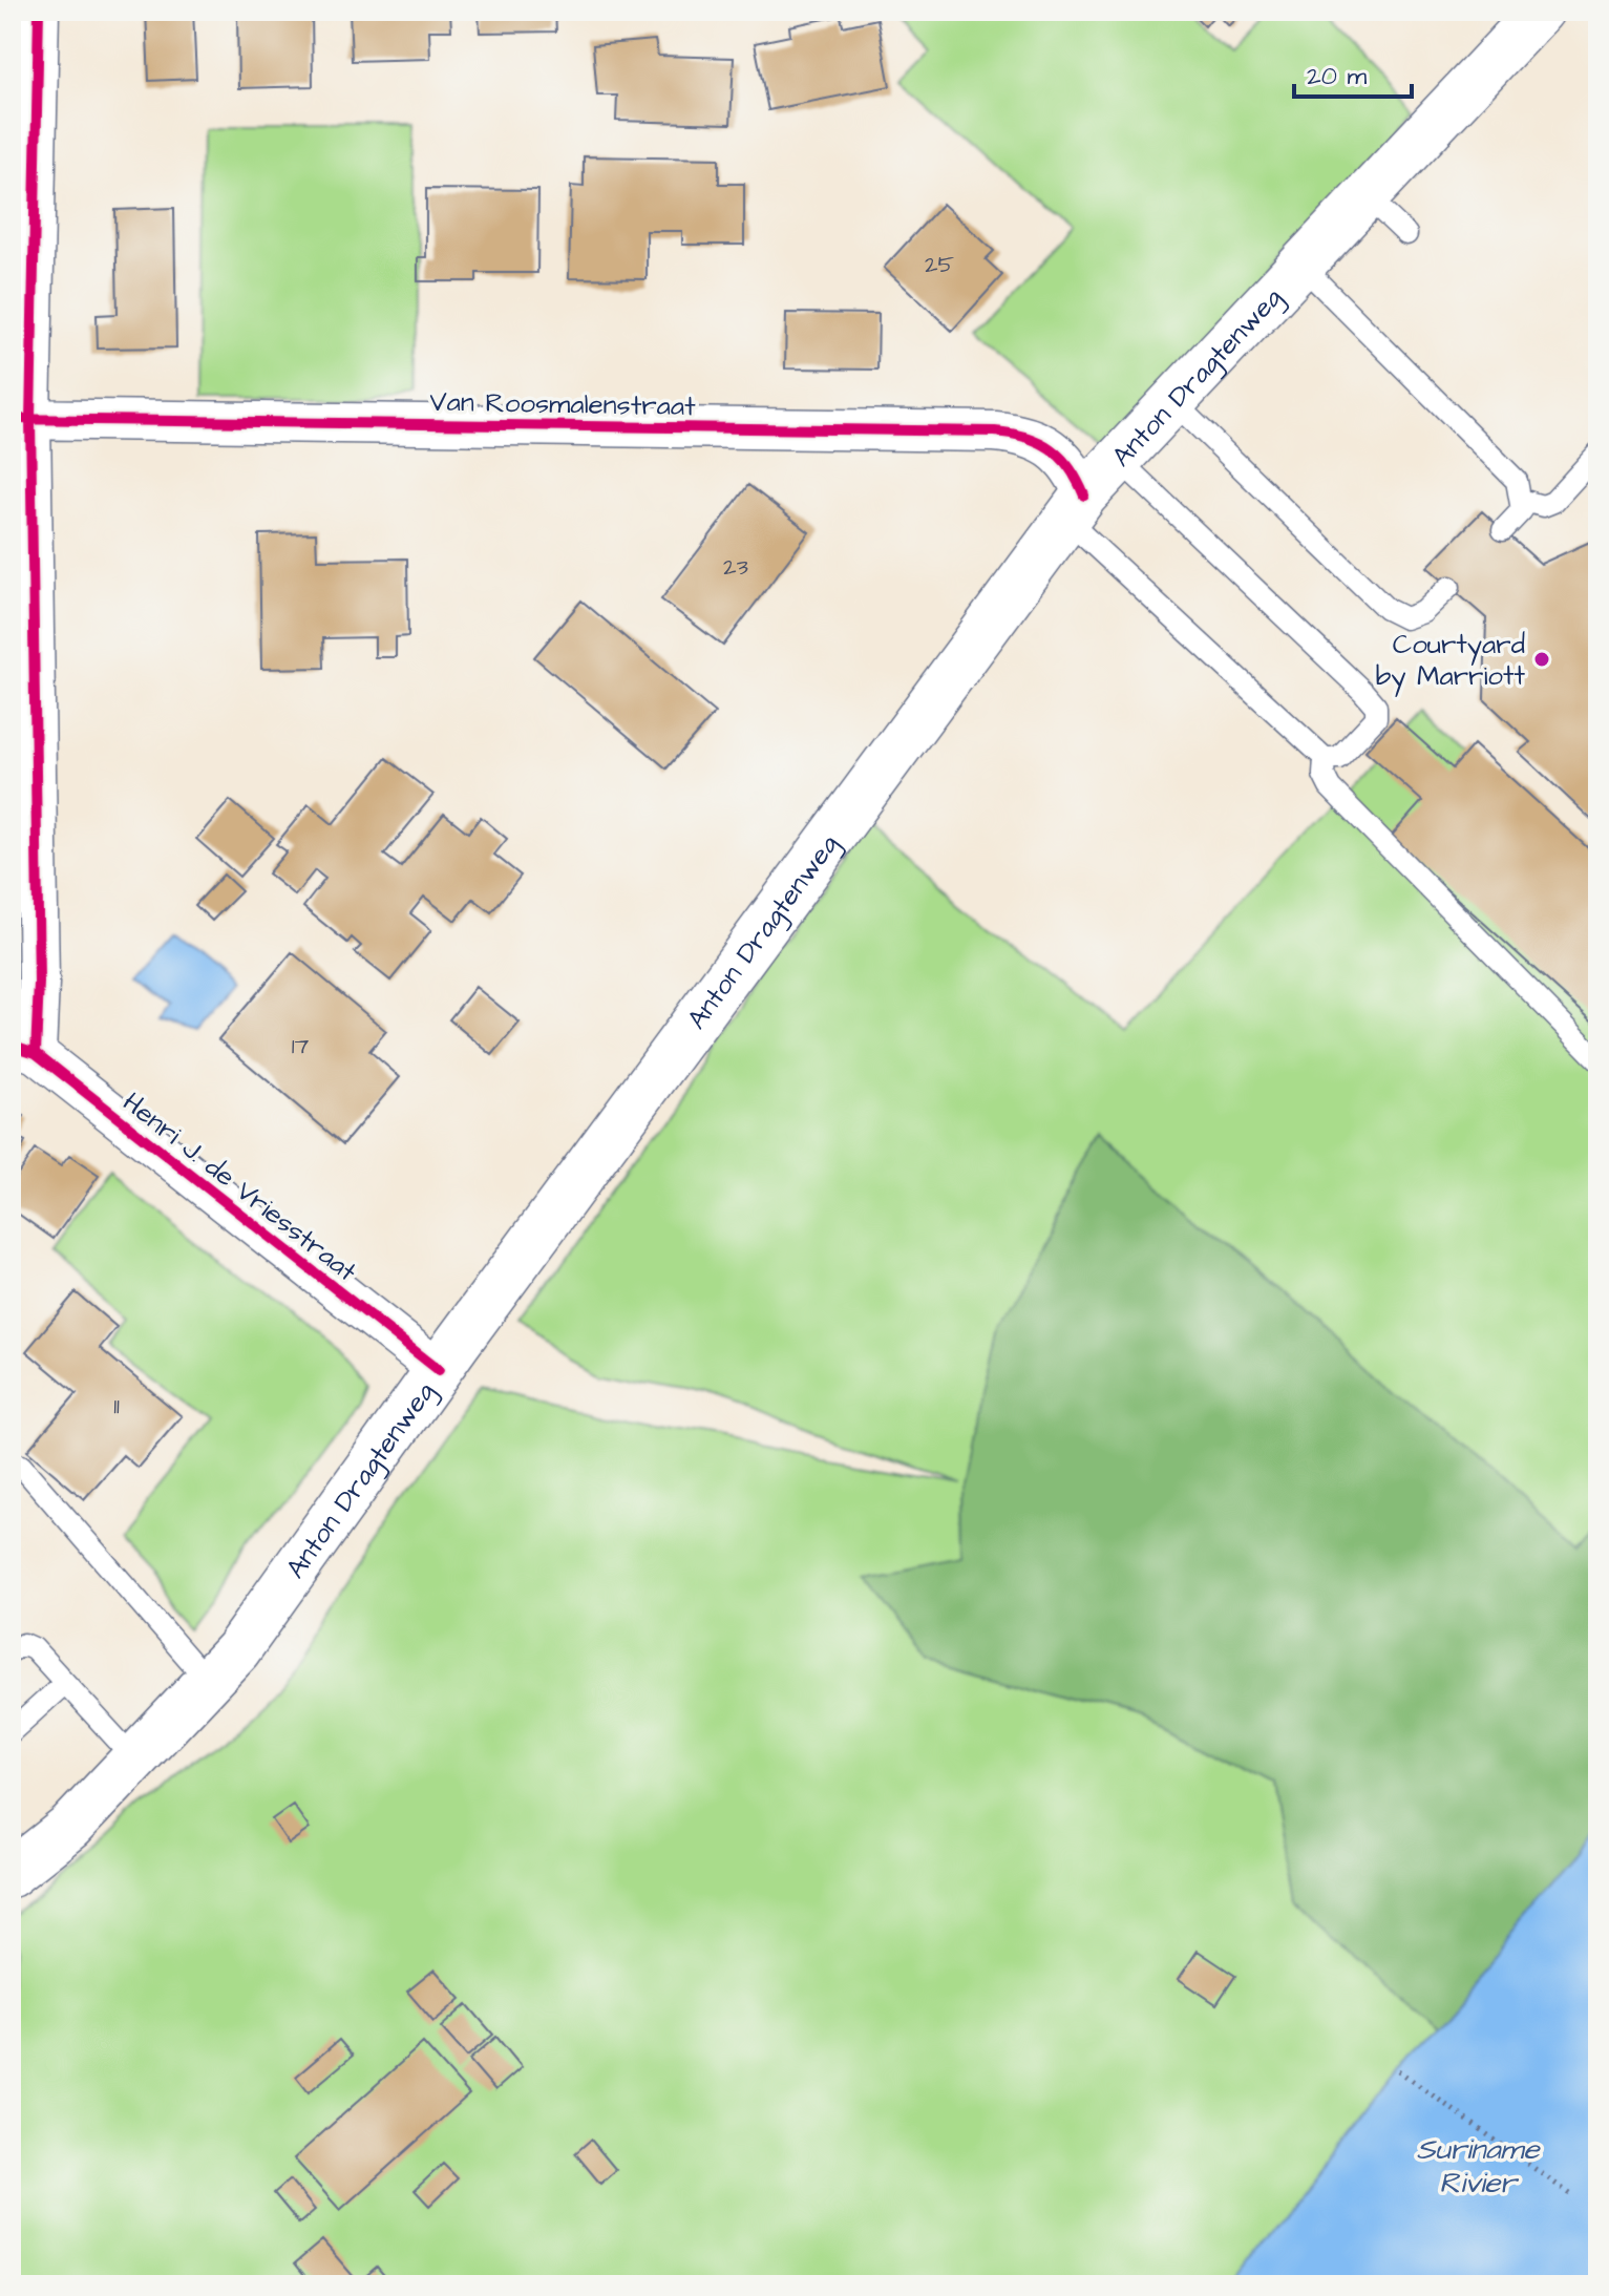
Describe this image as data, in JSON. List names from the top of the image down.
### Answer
{
  "streets": {
    "main road": ["Anton Dragtenweg"],
    "street": ["Van Roosmalenstraat", "Henri J. de Vriesstraat"]
  },
  "crossings": [
    ["Anton Dragtenweg", "Van Roosmalenstraat"],
    ["Anton Dragtenweg", "Henri J. de Vriesstraat"]
  ],
  "water": ["Suriname Rivier"],
  "places": ["Courtyard by Marriott"],
  "house_numbers": [
    "25",
    "23",
    "17",
    "11"
  ],
  "scale_bar": "20 m"
}
